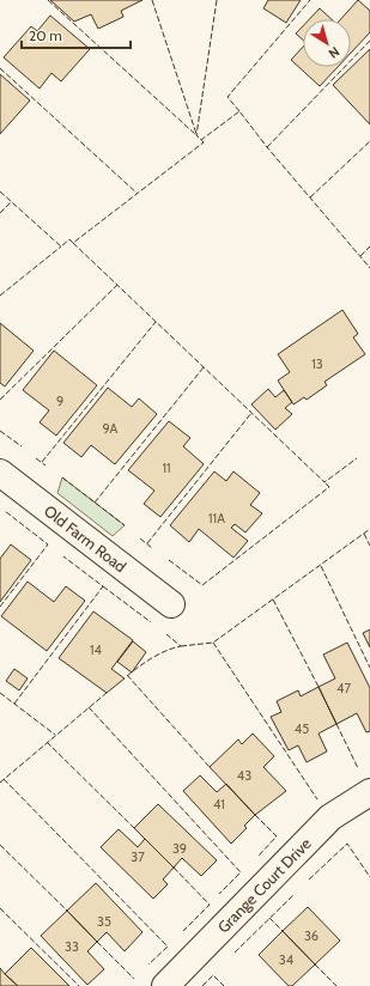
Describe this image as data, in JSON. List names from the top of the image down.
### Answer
{
  "streets": {
    "street": ["Old Farm Road", "Grange Court Drive"]
  },
  "house_numbers": [
    "13",
    "9",
    "9A",
    "11",
    "11A",
    "14",
    "47",
    "45",
    "43",
    "41",
    "39",
    "37",
    "35",
    "36",
    "33",
    "34"
  ],
  "scale_bar": "20 m",
  "north": "bottom right"
}
